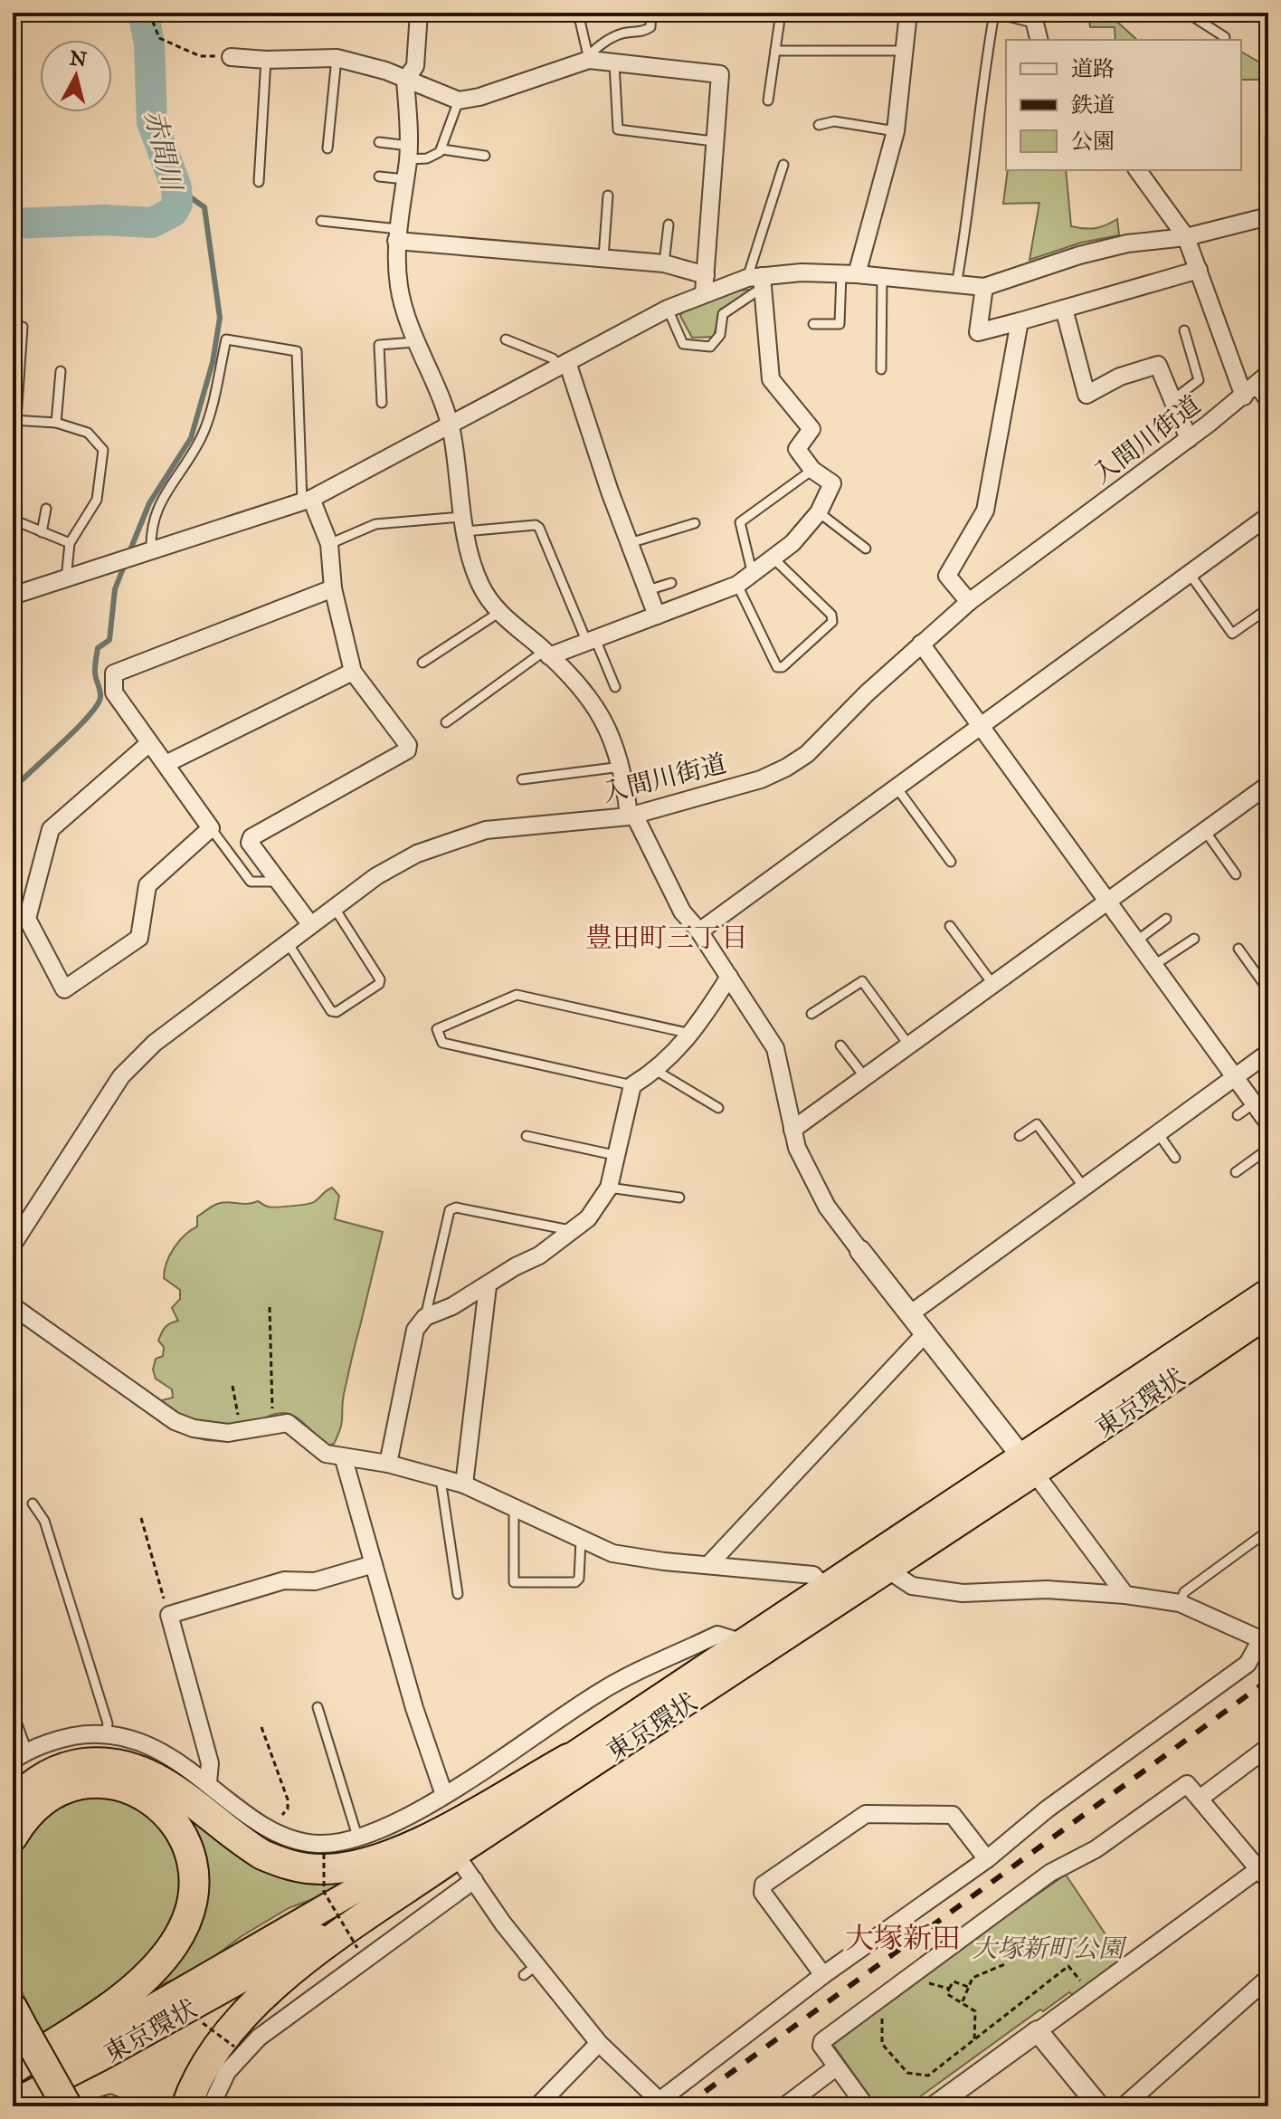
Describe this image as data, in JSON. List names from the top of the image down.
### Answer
{
  "streets": {
    "highway": ["東京環状"],
    "street": ["入間川街道"]
  },
  "districts": ["豊田町三丁目", "大塚新田"],
  "water": ["赤間川"],
  "parks": ["大塚新町公園"],
  "legend": ["道路", "鉄道", "公園"],
  "north": "top"
}
